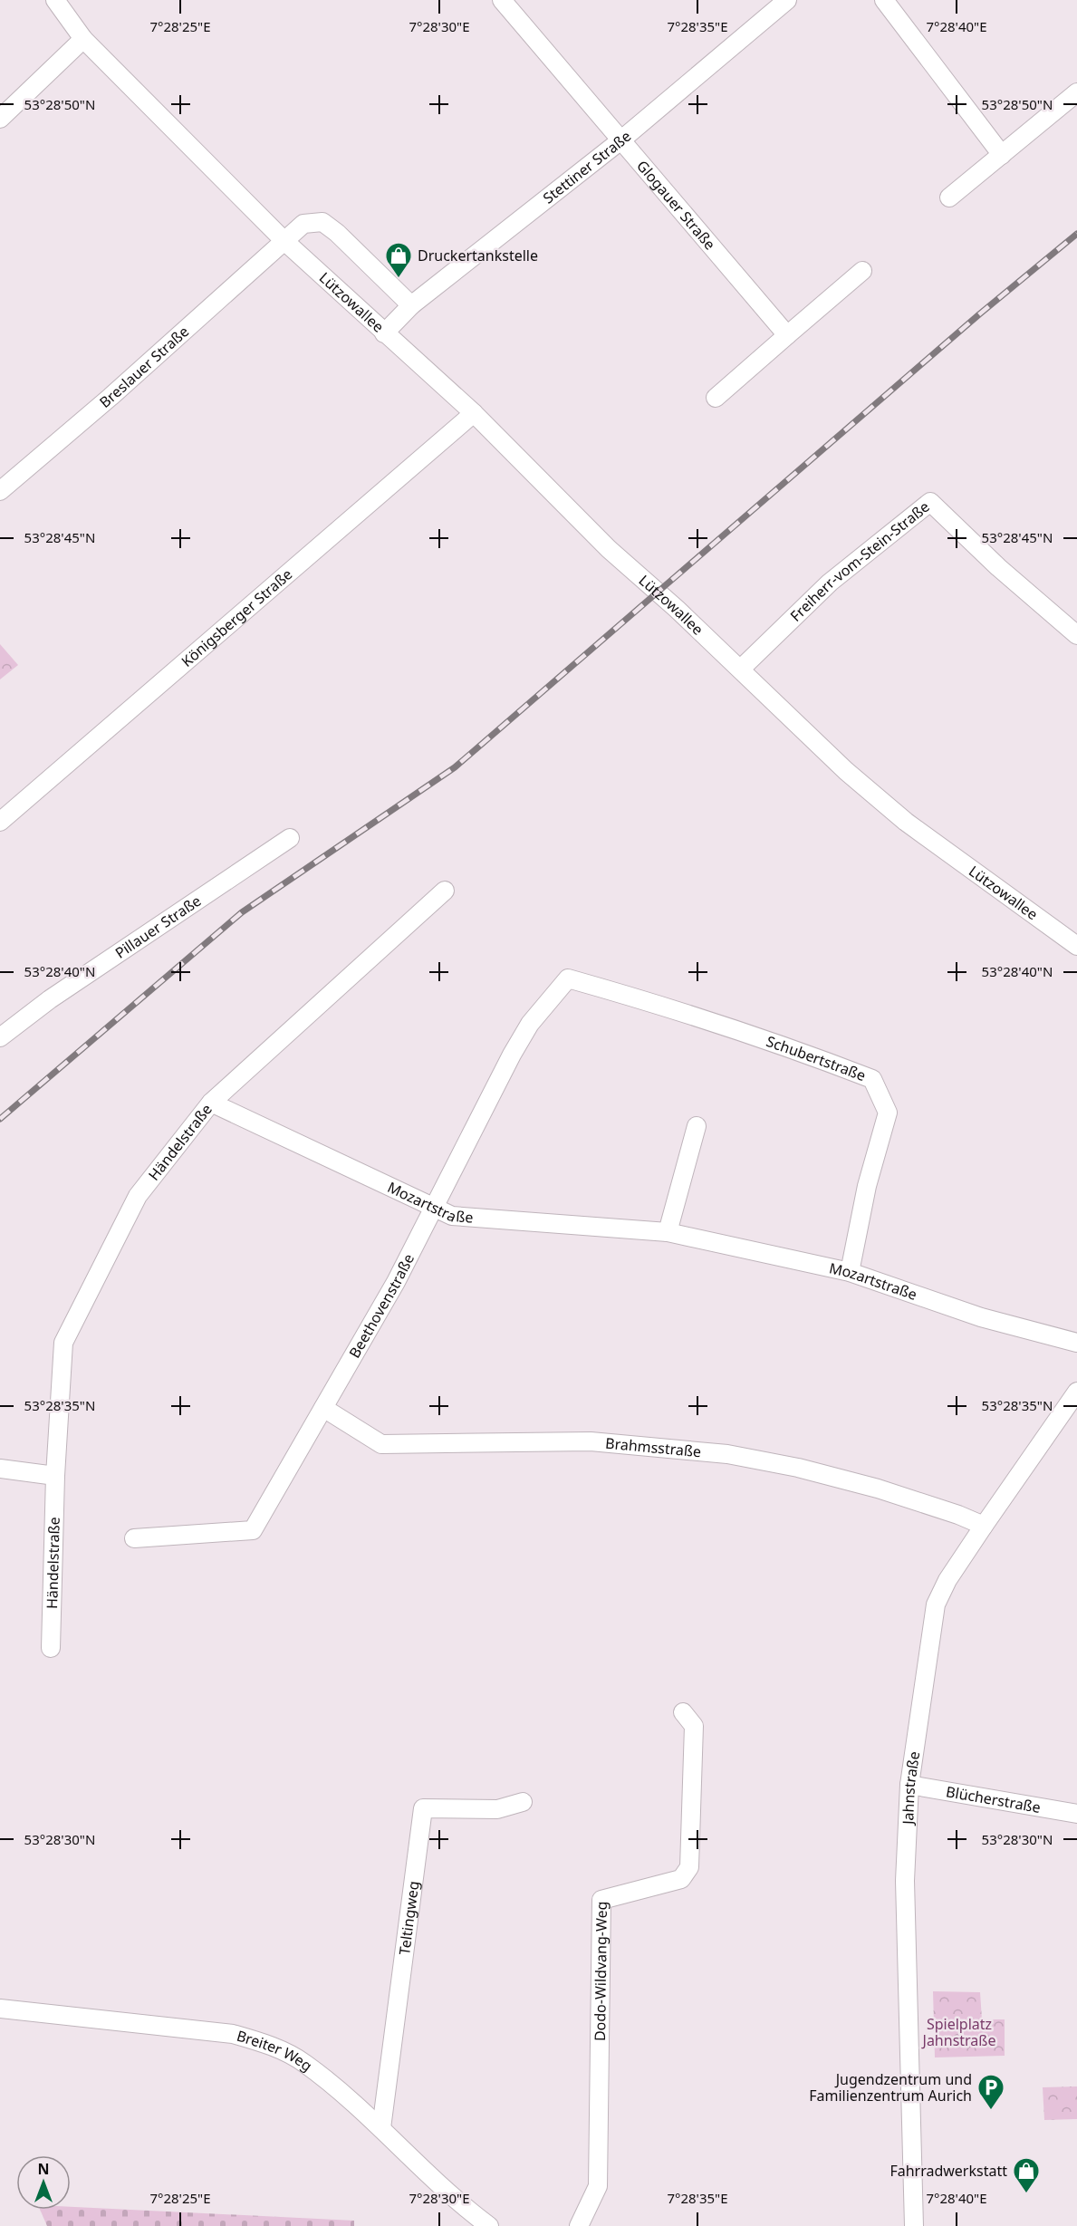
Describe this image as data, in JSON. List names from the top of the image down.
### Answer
{
  "streets": {
    "street": [
      "Stettiner Straße",
      "Glogauer Straße",
      "Lützowallee",
      "Breslauer Straße",
      "Freiherr-vom-Stein-Straße",
      "Königsberger Straße",
      "Pillauer Straße",
      "Schubertstraße",
      "Händelstraße",
      "Mozartstraße",
      "Beethovenstraße",
      "Brahmsstraße",
      "Jahnstraße",
      "Blücherstraße",
      "Teltingweg",
      "Dodo-Wildvang-Weg",
      "Breiter Weg"
    ]
  },
  "crossings": [
    ["Stettiner Straße", "Glogauer Straße"],
    ["Stettiner Straße", "Lützowallee"],
    ["Lützowallee", "Breslauer Straße"],
    ["Lützowallee", "Freiherr-vom-Stein-Straße"],
    ["Lützowallee", "Königsberger Straße"],
    ["Schubertstraße", "Mozartstraße"],
    ["Schubertstraße", "Beethovenstraße"],
    ["Händelstraße", "Mozartstraße"],
    ["Mozartstraße", "Beethovenstraße"],
    ["Beethovenstraße", "Brahmsstraße"],
    ["Brahmsstraße", "Jahnstraße"],
    ["Jahnstraße", "Blücherstraße"],
    ["Teltingweg", "Breiter Weg"]
  ],
  "parks": ["Spielplatz Jahnstraße"],
  "places": {
    "shop": ["Druckertankstelle", "Fahrradwerkstatt"],
    "parking": ["Jugendzentrum und Familienzentrum Aurich"]
  },
  "north": "top",
  "coordinates": [
    "7°28'25\"E",
    "7°28'30\"E",
    "7°28'35\"E",
    "7°28'40\"E",
    "53°28'50\"N",
    "53°28'45\"N",
    "53°28'40\"N",
    "53°28'35\"N",
    "53°28'30\"N"
  ]
}
